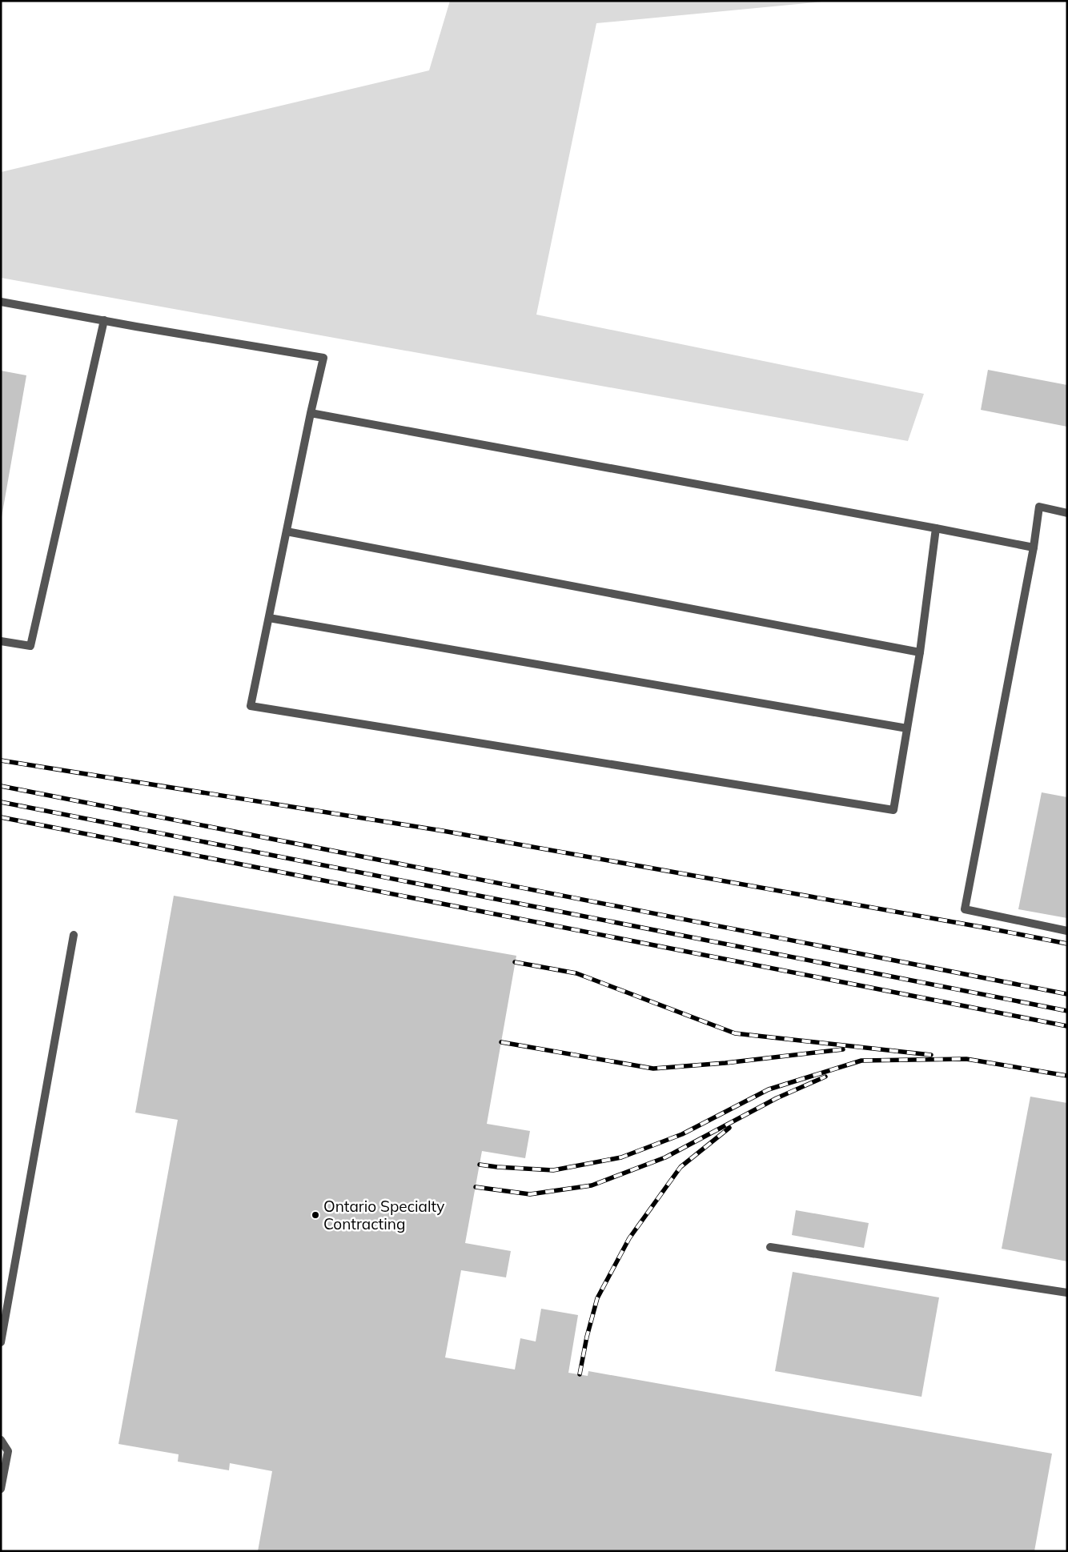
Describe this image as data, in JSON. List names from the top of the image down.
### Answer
{
  "places": ["Ontario Specialty Contracting"]
}
